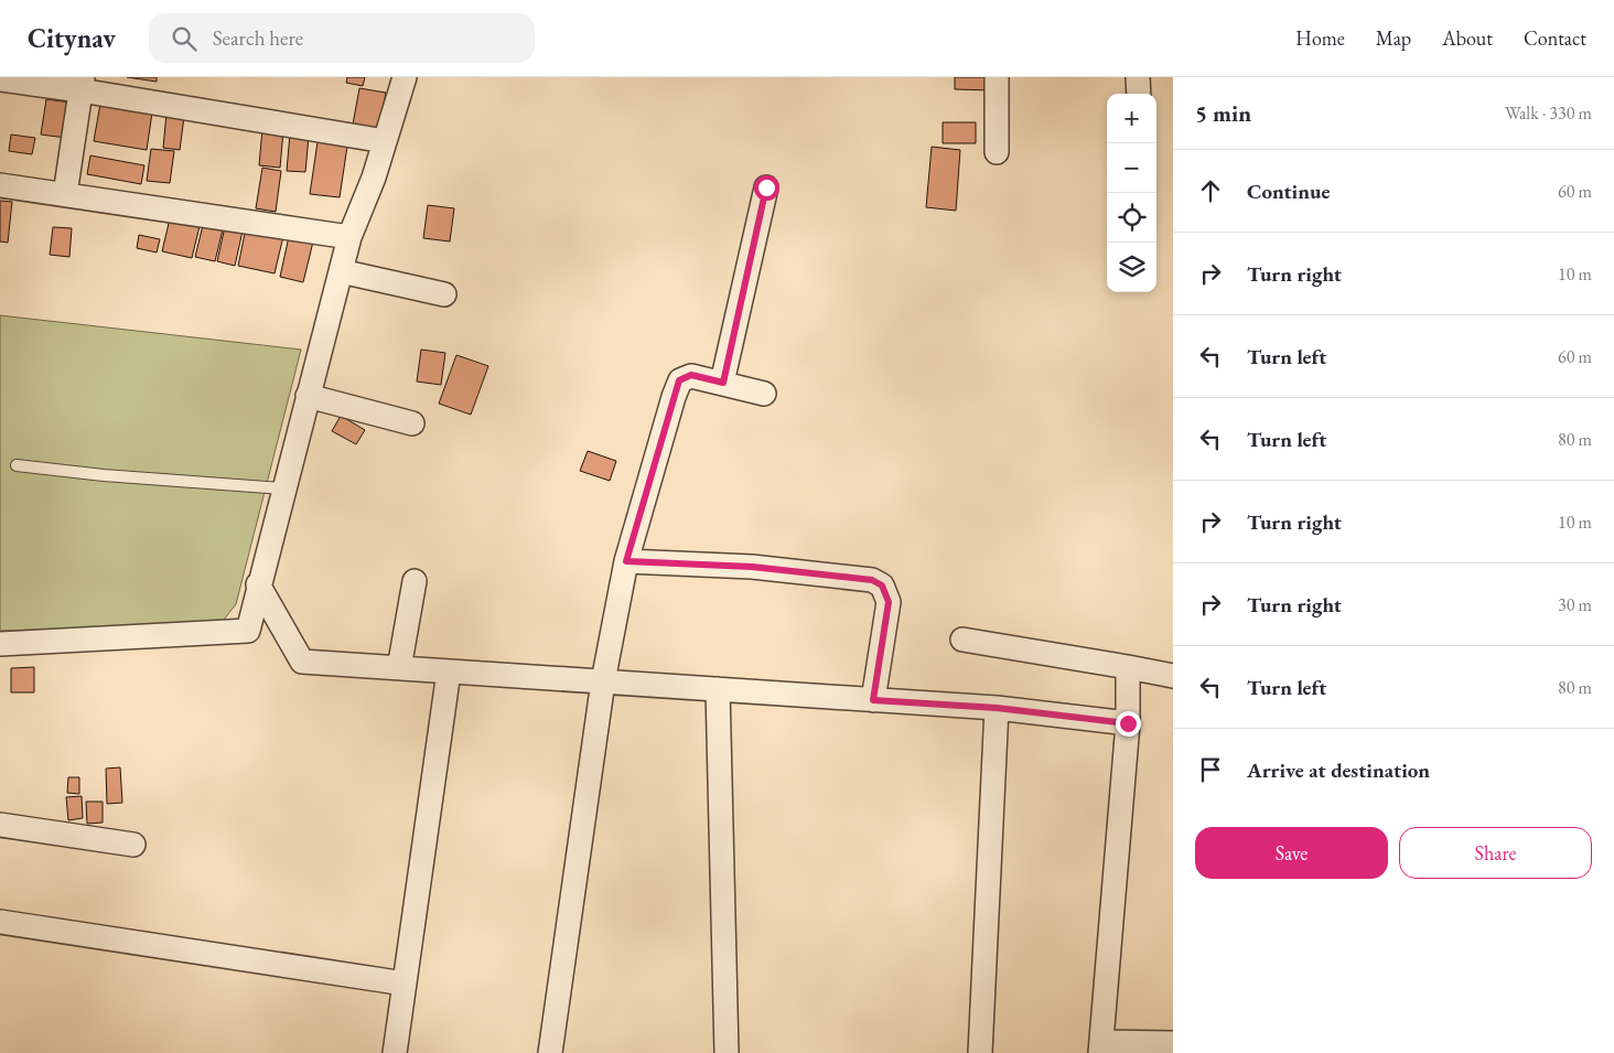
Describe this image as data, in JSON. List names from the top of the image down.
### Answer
{
  "page": {
    "header": "Citynav",
    "search": "Search here",
    "nav": [
      "Home",
      "Map",
      "About",
      "Contact"
    ],
    "heading": ["5 min", "Walk · 330 m"],
    "map_buttons": ["+", "−"],
    "list": [
      ["Continue", "60 m"],
      ["Turn right", "10 m"],
      ["Turn left", "60 m"],
      ["Turn left", "80 m"],
      ["Turn right", "10 m"],
      ["Turn right", "30 m"],
      ["Turn left", "80 m"],
      "Arrive at destination"
    ],
    "buttons": ["Save", "Share"]
  }
}
